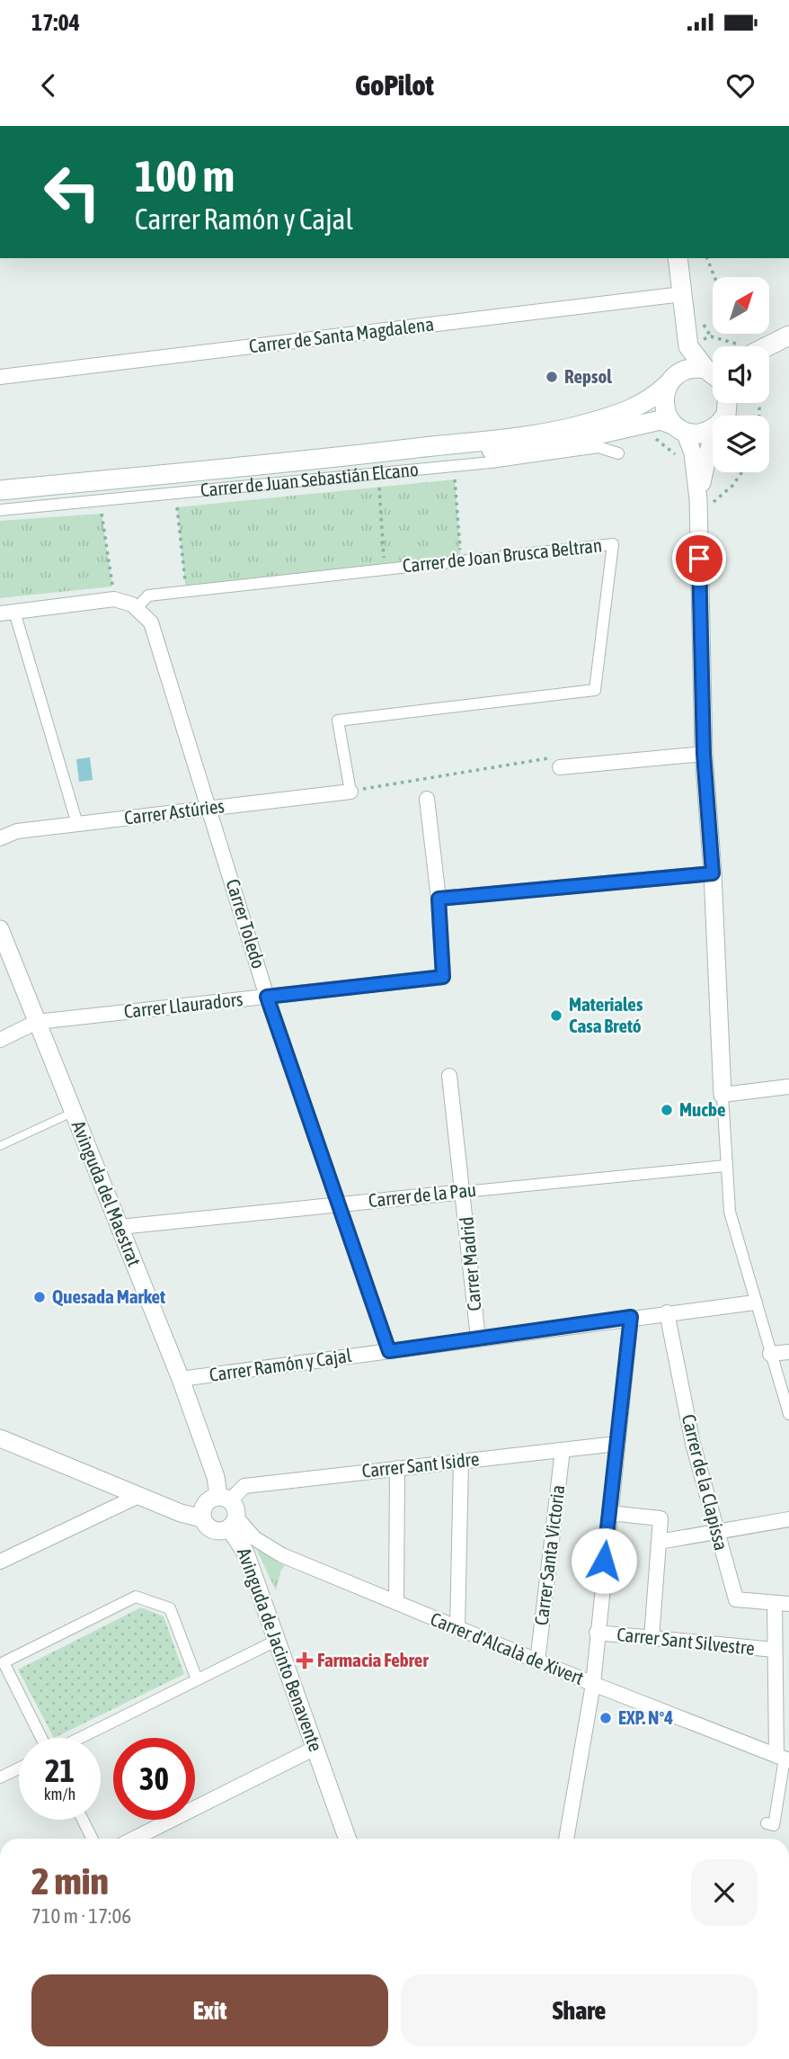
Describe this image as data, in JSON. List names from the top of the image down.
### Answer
{
  "streets": {
    "main road": ["Carrer de Juan Sebastián Elcano"],
    "street": [
      "Carrer de Santa Magdalena",
      "Carrer de Joan Brusca Beltran",
      "Carrer Astúries",
      "Carrer Toledo",
      "Carrer Llauradors",
      "Avinguda del Maestrat",
      "Carrer de la Pau",
      "Carrer Madrid",
      "Carrer Ramón y Cajal",
      "Carrer Sant Isidre",
      "Carrer de la Clapissa",
      "Carrer Santa Victoria",
      "Carrer Sant Silvestre",
      "Carrer d'Alcalà de Xivert",
      "Avinguda de Jacinto Benavente"
    ]
  },
  "crossings": [
    ["Carrer de Joan Brusca Beltran", "Carrer Astúries"],
    ["Carrer de Joan Brusca Beltran", "Carrer Toledo"],
    ["Carrer Astúries", "Carrer Toledo"],
    ["Carrer Toledo", "Carrer Llauradors"],
    ["Carrer Toledo", "Carrer de la Pau"],
    ["Carrer Toledo", "Carrer Ramón y Cajal"],
    ["Carrer Llauradors", "Avinguda del Maestrat"],
    ["Avinguda del Maestrat", "Carrer de la Pau"],
    ["Avinguda del Maestrat", "Carrer Ramón y Cajal"],
    ["Avinguda del Maestrat", "Carrer Sant Isidre"],
    ["Avinguda del Maestrat", "Carrer d'Alcalà de Xivert"],
    ["Avinguda del Maestrat", "Avinguda de Jacinto Benavente"],
    ["Carrer de la Pau", "Carrer Madrid"],
    ["Carrer Madrid", "Carrer Ramón y Cajal"],
    ["Carrer Ramón y Cajal", "Carrer de la Clapissa"],
    ["Carrer Sant Isidre", "Carrer Santa Victoria"],
    ["Carrer Sant Isidre", "Carrer d'Alcalà de Xivert"],
    ["Carrer Sant Isidre", "Avinguda de Jacinto Benavente"],
    ["Carrer Santa Victoria", "Carrer d'Alcalà de Xivert"],
    ["Carrer d'Alcalà de Xivert", "Avinguda de Jacinto Benavente"]
  ],
  "places": {
    "other": [
      "Repsol",
      "Materiales Casa Bretó",
      "Mucbe",
      "Quesada Market",
      "EXP. N°4"
    ],
    "health": ["Farmacia Febrer"]
  },
  "north": "top right",
  "page": {
    "status": "17:04",
    "header": "GoPilot",
    "turn": ["100 m", "Carrer Ramón y Cajal"],
    "speed": "21 km/h",
    "limit": "30",
    "heading": ["2 min", "710 m · 17:06"],
    "buttons": ["Exit", "Share"]
  }
}
